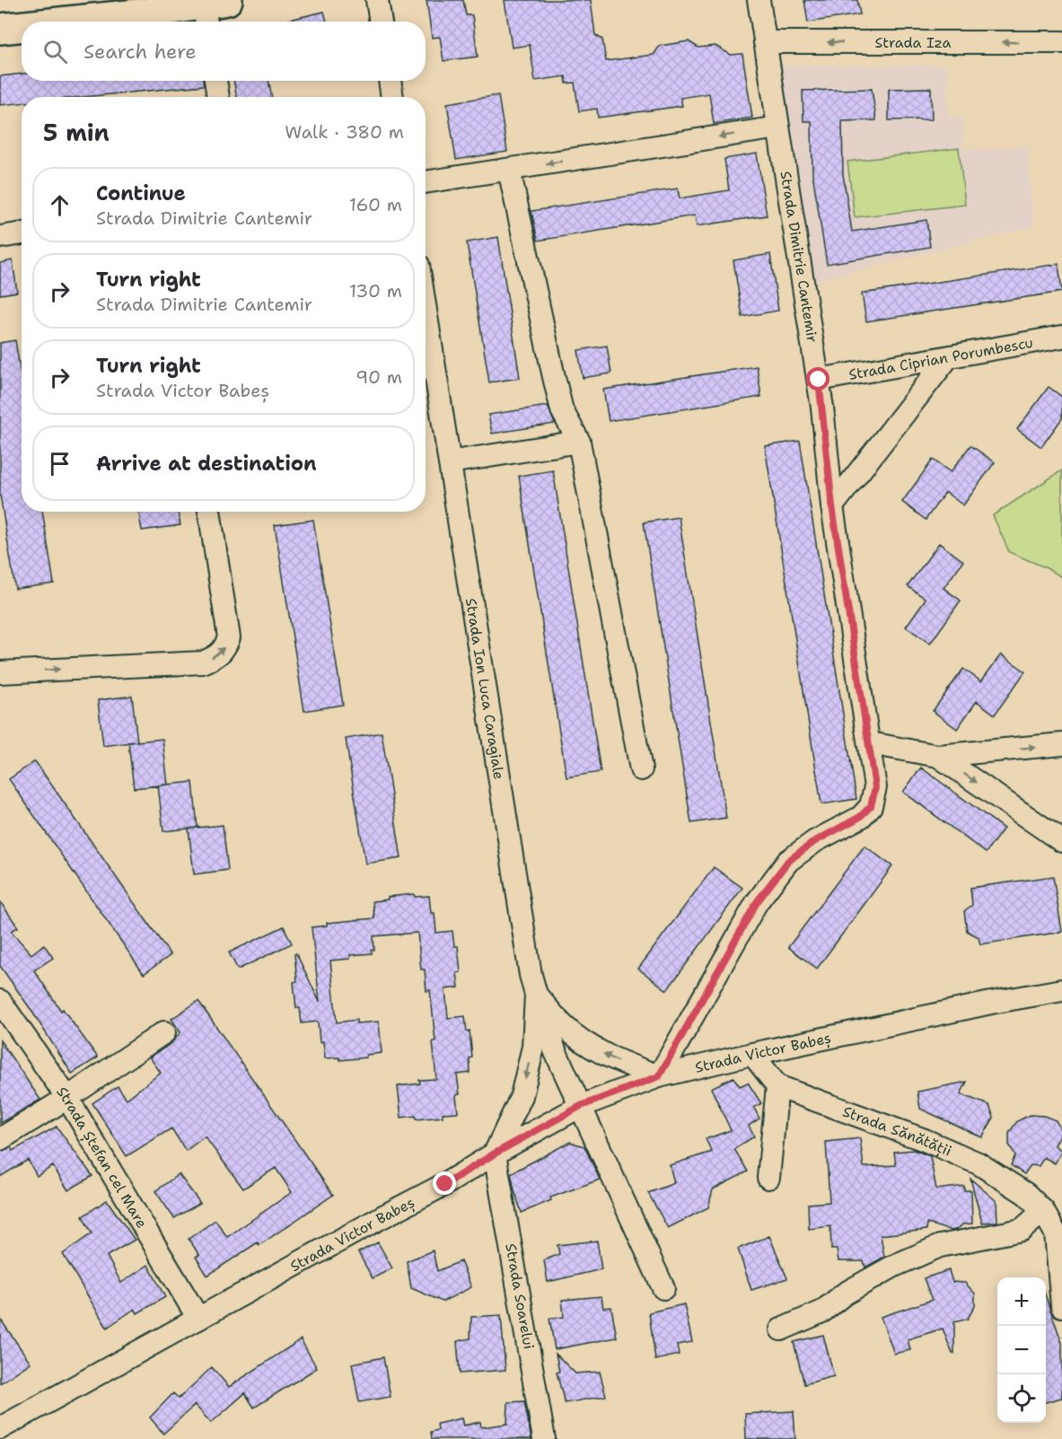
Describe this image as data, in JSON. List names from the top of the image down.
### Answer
{
  "streets": {
    "street": [
      "Strada Iza",
      "Strada Dimitrie Cantemir",
      "Strada Ciprian Porumbescu",
      "Strada Ion Luca Caragiale",
      "Strada Victor Babeș",
      "Strada Sănătății",
      "Strada Ștefan cel Mare",
      "Strada Soarelui"
    ]
  },
  "crossings": [
    ["Strada Iza", "Strada Dimitrie Cantemir"],
    ["Strada Dimitrie Cantemir", "Strada Ciprian Porumbescu"],
    ["Strada Dimitrie Cantemir", "Strada Victor Babeș"],
    ["Strada Ion Luca Caragiale", "Strada Victor Babeș"],
    ["Strada Victor Babeș", "Strada Ștefan cel Mare"],
    ["Strada Victor Babeș", "Strada Soarelui"]
  ],
  "one_way": ["Strada Iza"],
  "page": {
    "search": "Search here",
    "heading": ["5 min", "Walk · 380 m"],
    "list": [
      ["Continue", "Strada Dimitrie Cantemir", "160 m"],
      ["Turn right", "Strada Dimitrie Cantemir", "130 m"],
      ["Turn right", "Strada Victor Babeș", "90 m"],
      "Arrive at destination"
    ],
    "map_buttons": ["+", "−"]
  }
}
